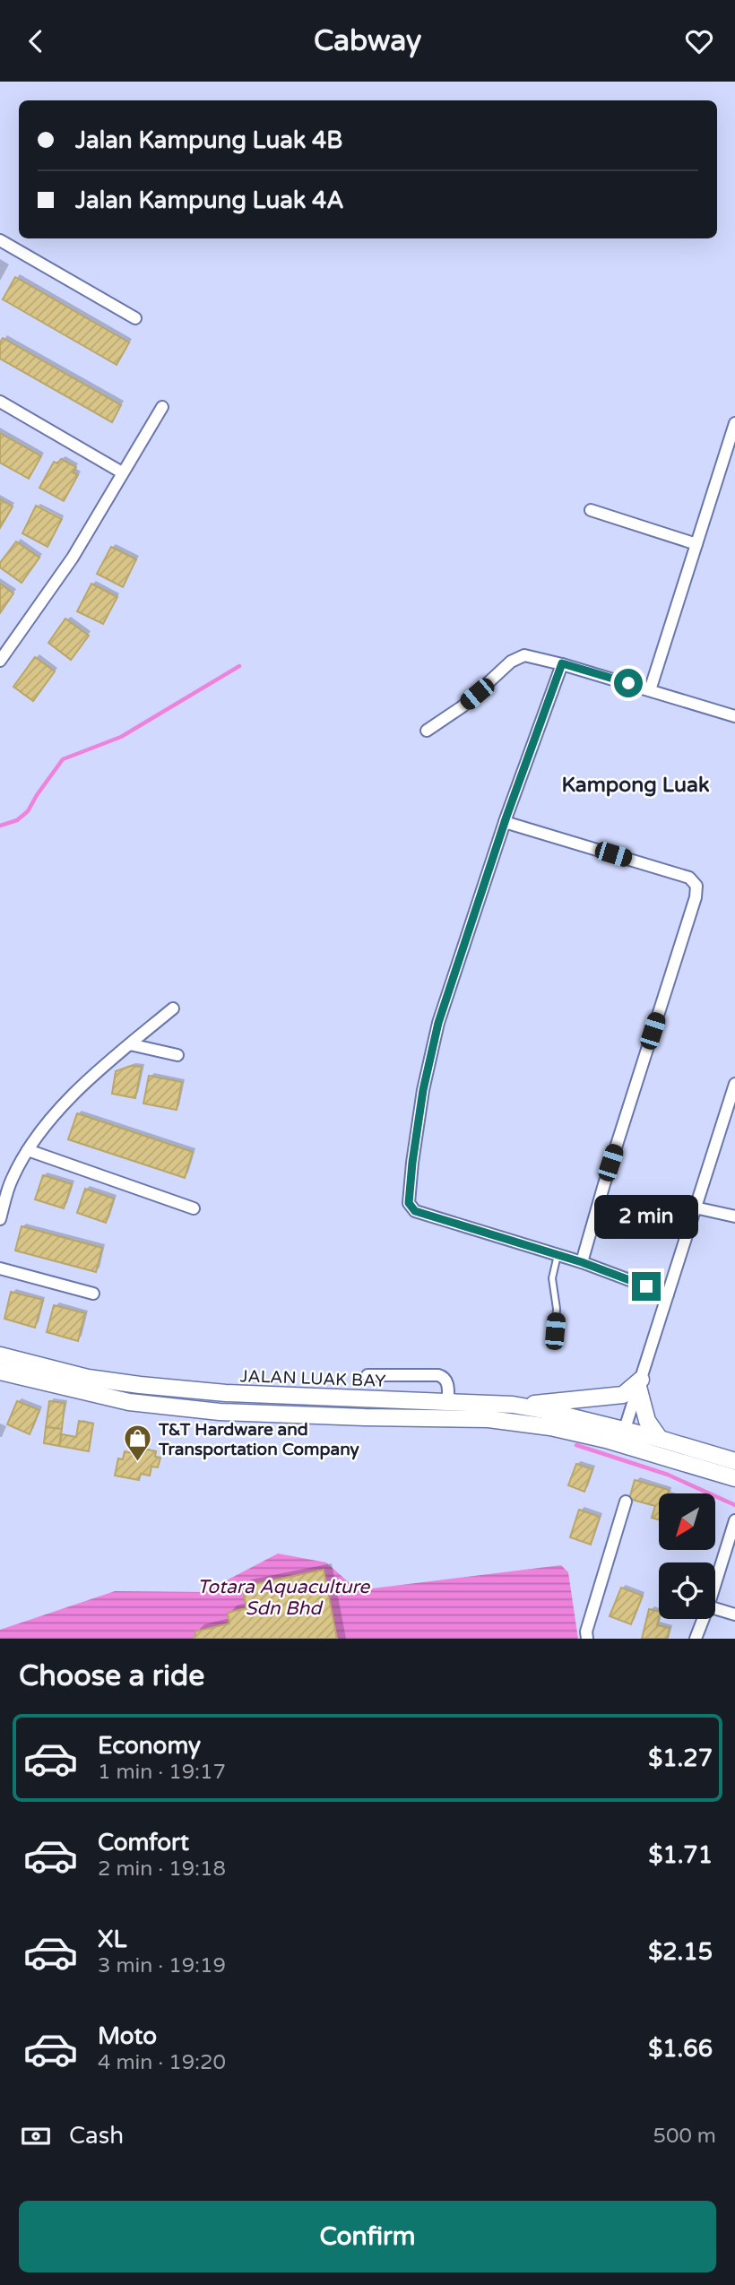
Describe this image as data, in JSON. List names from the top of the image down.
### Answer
{
  "streets": {
    "street": ["JALAN LUAK BAY"]
  },
  "districts": ["Kampong Luak"],
  "water": ["Totara Aquaculture Sdn Bhd"],
  "places": {
    "shop": ["T&T Hardware and Transportation Company"]
  },
  "north": "bottom left",
  "page": {
    "header": "Cabway",
    "banner": ["Jalan Kampung Luak 4B", "Jalan Kampung Luak 4A"],
    "bubble": "2 min",
    "heading": "Choose a ride",
    "list": [
      {
        "name": "Economy",
        "note": "1 min · 19:17",
        "value": "$1.27"
      },
      {
        "name": "Comfort",
        "note": "2 min · 19:18",
        "value": "$1.71"
      },
      {
        "name": "XL",
        "note": "3 min · 19:19",
        "value": "$2.15"
      },
      {
        "name": "Moto",
        "note": "4 min · 19:20",
        "value": "$1.66"
      }
    ],
    "pay": ["Cash", "500 m"],
    "buttons": "Confirm"
  }
}
